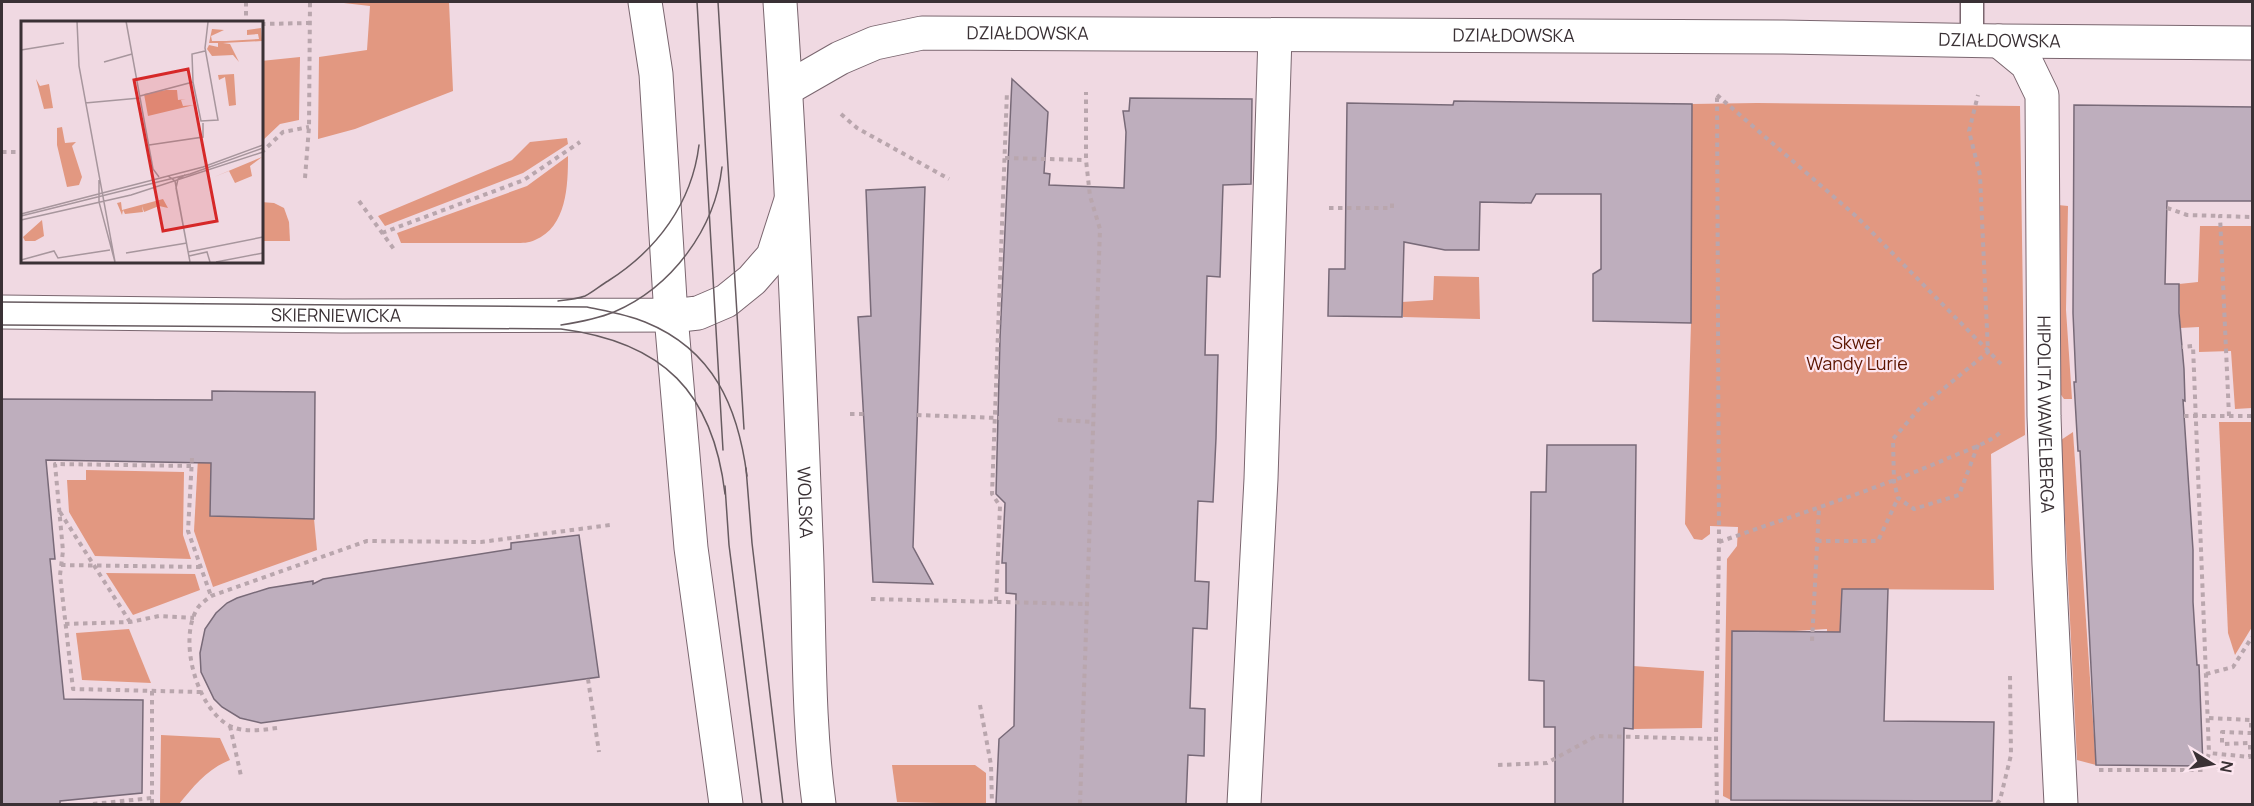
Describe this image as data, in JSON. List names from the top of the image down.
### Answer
{
  "streets": {
    "street": [
      "DZIAŁDOWSKA",
      "SKIERNIEWICKA",
      "HIPOLITA WAWELBERGA",
      "WOLSKA"
    ]
  },
  "crossings": [
    ["DZIAŁDOWSKA", "HIPOLITA WAWELBERGA"],
    ["DZIAŁDOWSKA", "WOLSKA"],
    ["SKIERNIEWICKA", "WOLSKA"]
  ],
  "parks": ["Skwer Wandy Lurie"],
  "north": "right"
}
